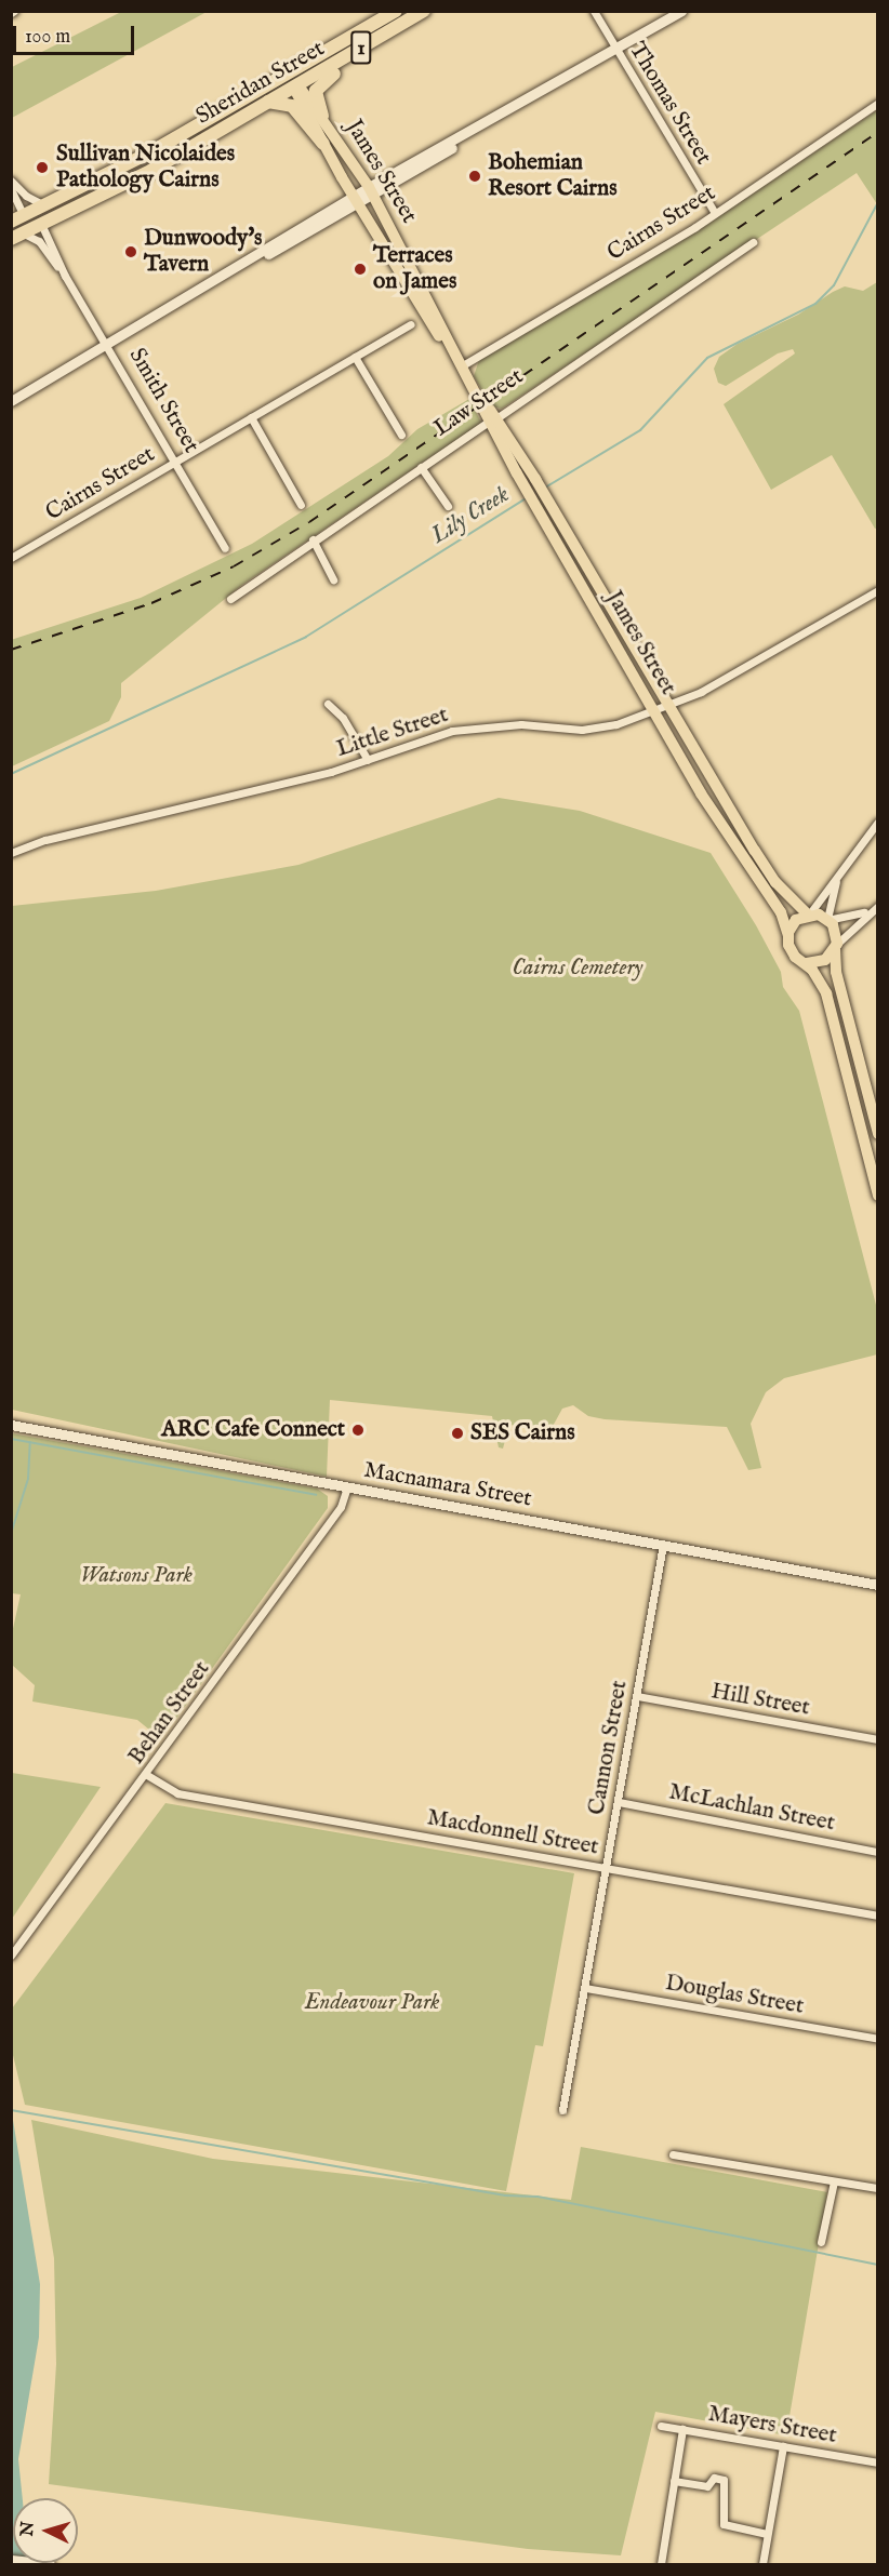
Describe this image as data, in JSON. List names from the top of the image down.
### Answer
{
  "streets": {
    "highway": ["1", "Sheridan Street", "Smith Street"],
    "main road": ["James Street"],
    "street": [
      "Thomas Street",
      "Cairns Street",
      "Law Street",
      "Little Street",
      "Macnamara Street",
      "Hill Street",
      "Behan Street",
      "Cannon Street",
      "McLachlan Street",
      "Macdonnell Street",
      "Douglas Street",
      "Mayers Street"
    ]
  },
  "crossings": [
    ["Sheridan Street", "James Street"],
    ["Sheridan Street", "Smith Street"],
    ["Thomas Street", "Cairns Street"],
    ["James Street", "Cairns Street"],
    ["James Street", "Law Street"],
    ["James Street", "Little Street"],
    ["Cairns Street", "Smith Street"],
    ["Macnamara Street", "Behan Street"],
    ["Macnamara Street", "Cannon Street"],
    ["Hill Street", "Cannon Street"],
    ["Behan Street", "Macdonnell Street"],
    ["Cannon Street", "McLachlan Street"],
    ["Cannon Street", "Macdonnell Street"],
    ["Cannon Street", "Douglas Street"]
  ],
  "water": ["Lily Creek"],
  "parks": ["Cairns Cemetery", "Watsons Park", "Endeavour Park"],
  "places": [
    "Sullivan Nicolaides Pathology Cairns",
    "Bohemian Resort Cairns",
    "Dunwoody's Tavern",
    "Terraces on James",
    "ARC Cafe Connect",
    "SES Cairns"
  ],
  "scale_bar": "100 m",
  "north": "left"
}
